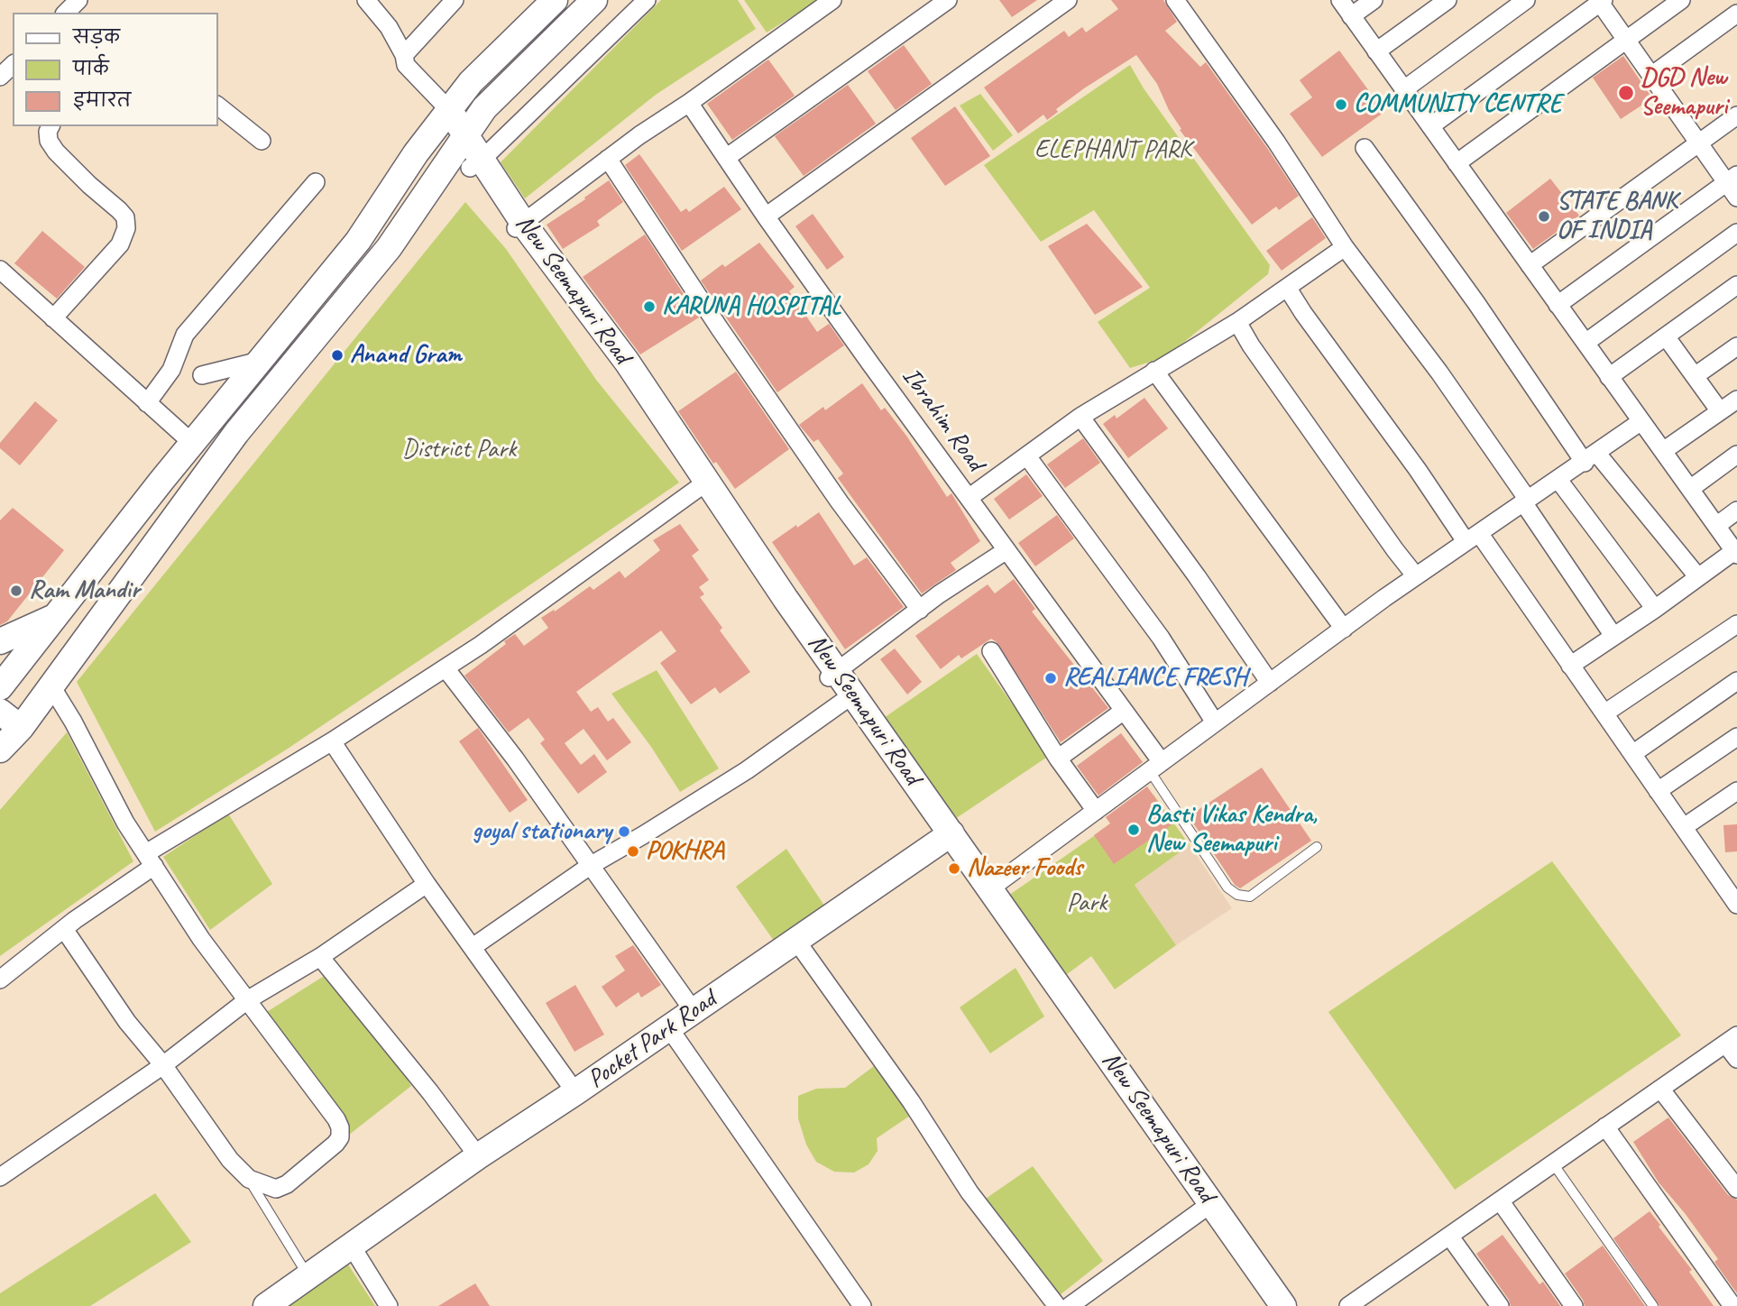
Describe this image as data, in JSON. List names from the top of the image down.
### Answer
{
  "streets": {
    "main road": ["New Seemapuri Road", "Pocket Park Road"],
    "street": ["Ibrahim Road"]
  },
  "crossings": [
    ["New Seemapuri Road", "Pocket Park Road"]
  ],
  "parks": ["ELEPHANT PARK", "District Park", "Park"],
  "places": [
    "DGD New Seemapuri",
    "COMMUNITY CENTRE",
    "STATE BANK OF INDIA",
    "KARUNA HOSPITAL",
    "Anand Gram",
    "Ram Mandir",
    "REALIANCE FRESH",
    "Basti Vikas Kendra, New Seemapuri",
    "goyal stationary",
    "POKHRA",
    "Nazeer Foods"
  ],
  "legend": ["सड़क", "पार्क", "इमारत"]
}
